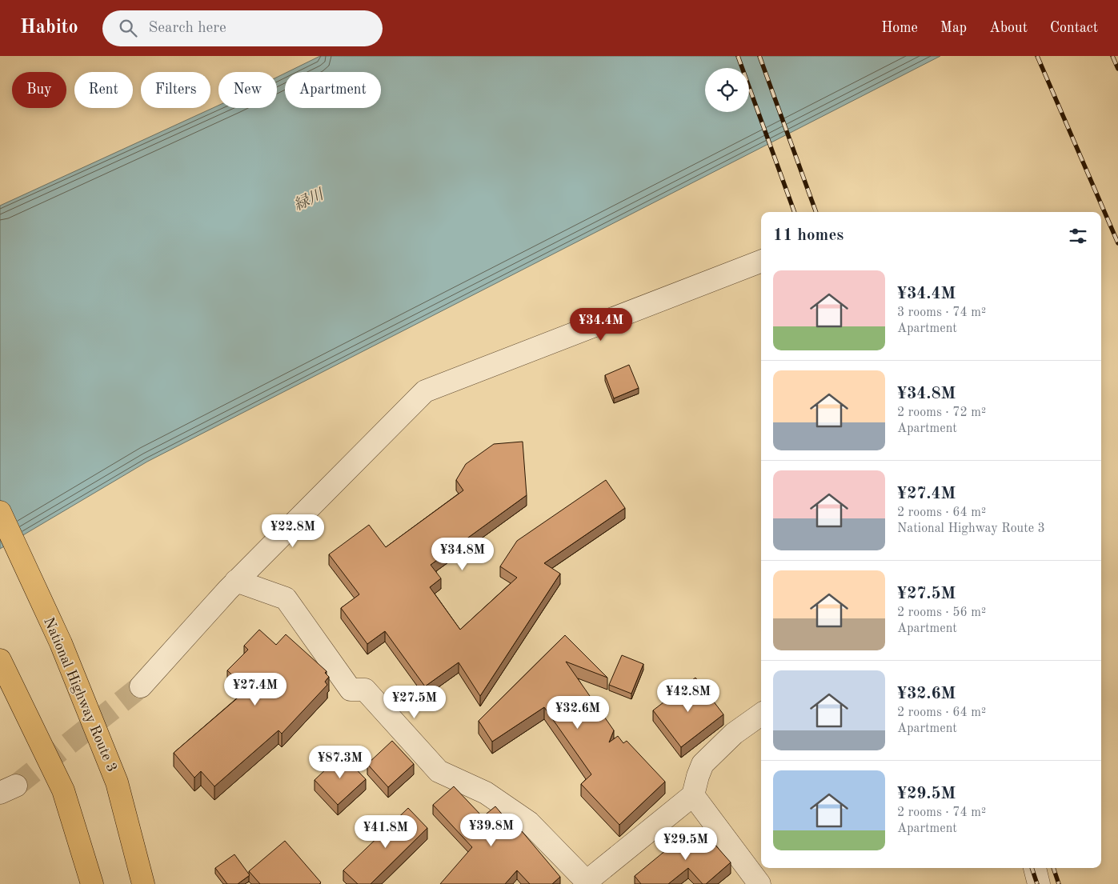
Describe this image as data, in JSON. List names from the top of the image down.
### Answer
{
  "streets": {
    "highway": ["National Highway Route 3"]
  },
  "water": ["緑川"],
  "page": {
    "header": "Habito",
    "search": "Search here",
    "nav": [
      "Home",
      "Map",
      "About",
      "Contact"
    ],
    "chip": [
      "Buy",
      "Rent",
      "Filters",
      "New",
      "Apartment"
    ],
    "heading": "11 homes",
    "list": [
      {
        "name": "¥34.4M",
        "note": "3 rooms · 74 m² · Apartment"
      },
      {
        "name": "¥34.8M",
        "note": "2 rooms · 72 m² · Apartment"
      },
      {
        "name": "¥27.4M",
        "note": "2 rooms · 64 m² · National Highway Route 3"
      },
      {
        "name": "¥27.5M",
        "note": "2 rooms · 56 m² · Apartment"
      },
      {
        "name": "¥32.6M",
        "note": "2 rooms · 64 m² · Apartment"
      },
      {
        "name": "¥29.5M",
        "note": "2 rooms · 74 m² · Apartment"
      }
    ],
    "price": [
      "¥34.4M",
      "¥22.8M",
      "¥34.8M",
      "¥27.4M",
      "¥42.8M",
      "¥27.5M",
      "¥32.6M",
      "¥87.3M",
      "¥39.8M",
      "¥41.8M",
      "¥29.5M"
    ]
  }
}
